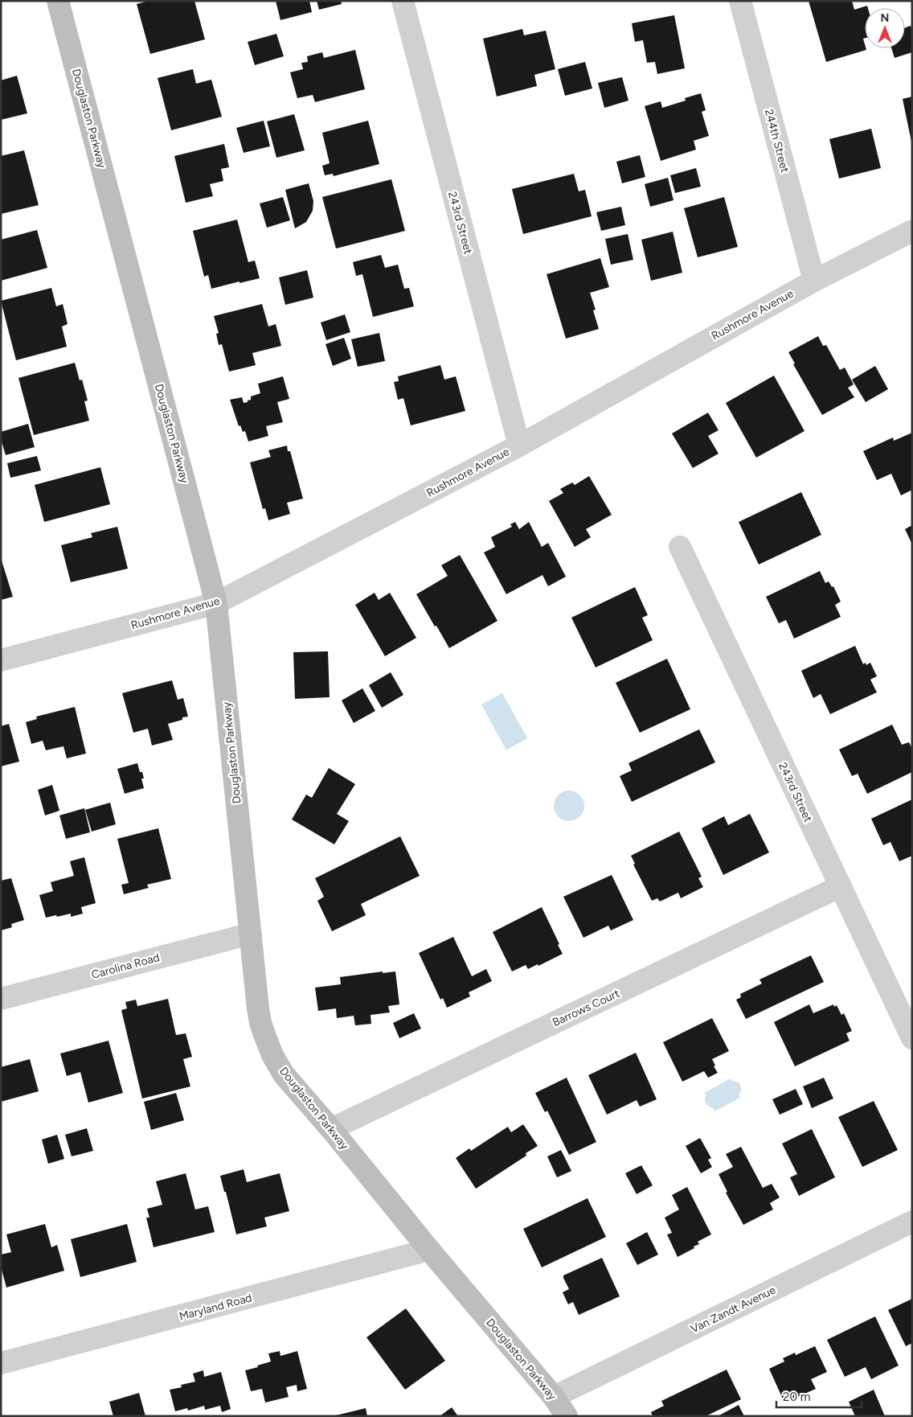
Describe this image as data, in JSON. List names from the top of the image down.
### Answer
{
  "streets": {
    "main road": ["Douglaston Parkway"],
    "street": [
      "244th Street",
      "243rd Street",
      "Rushmore Avenue",
      "Carolina Road",
      "Barrows Court",
      "Maryland Road",
      "Van Zandt Avenue"
    ]
  },
  "crossings": [
    ["Douglaston Parkway", "Rushmore Avenue"],
    ["Douglaston Parkway", "Carolina Road"],
    ["Douglaston Parkway", "Barrows Court"],
    ["Douglaston Parkway", "Maryland Road"],
    ["Douglaston Parkway", "Van Zandt Avenue"],
    ["244th Street", "Rushmore Avenue"],
    ["243rd Street", "Rushmore Avenue"],
    ["243rd Street", "Barrows Court"]
  ],
  "scale_bar": "20 m",
  "north": "top"
}
